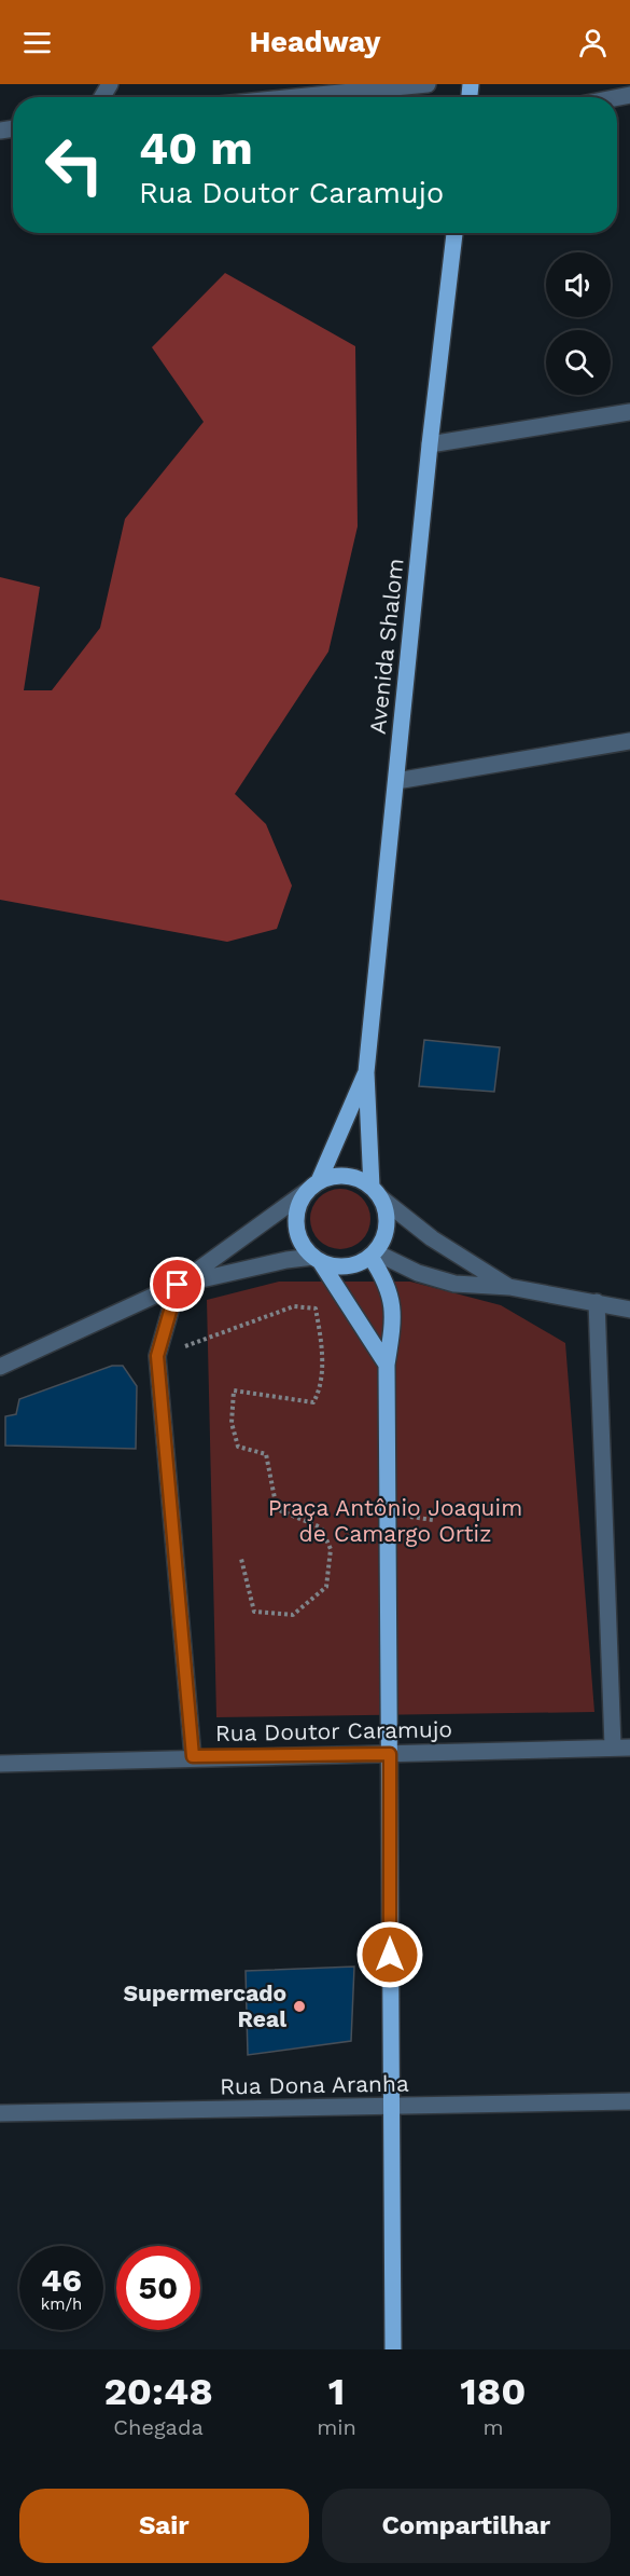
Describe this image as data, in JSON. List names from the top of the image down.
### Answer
{
  "streets": {
    "main road": ["Avenida Shalom"],
    "street": ["Rua Doutor Caramujo", "Rua Dona Aranha"]
  },
  "parks": ["Praça Antônio Joaquim de Camargo Ortiz"],
  "places": ["Supermercado Real"],
  "page": {
    "header": "Headway",
    "turn": ["40 m", "Rua Doutor Caramujo"],
    "speed": "46 km/h",
    "limit": "50",
    "eta": [
      "20:48",
      "Chegada",
      "1",
      "min",
      "180",
      "m"
    ],
    "buttons": ["Sair", "Compartilhar"]
  }
}
